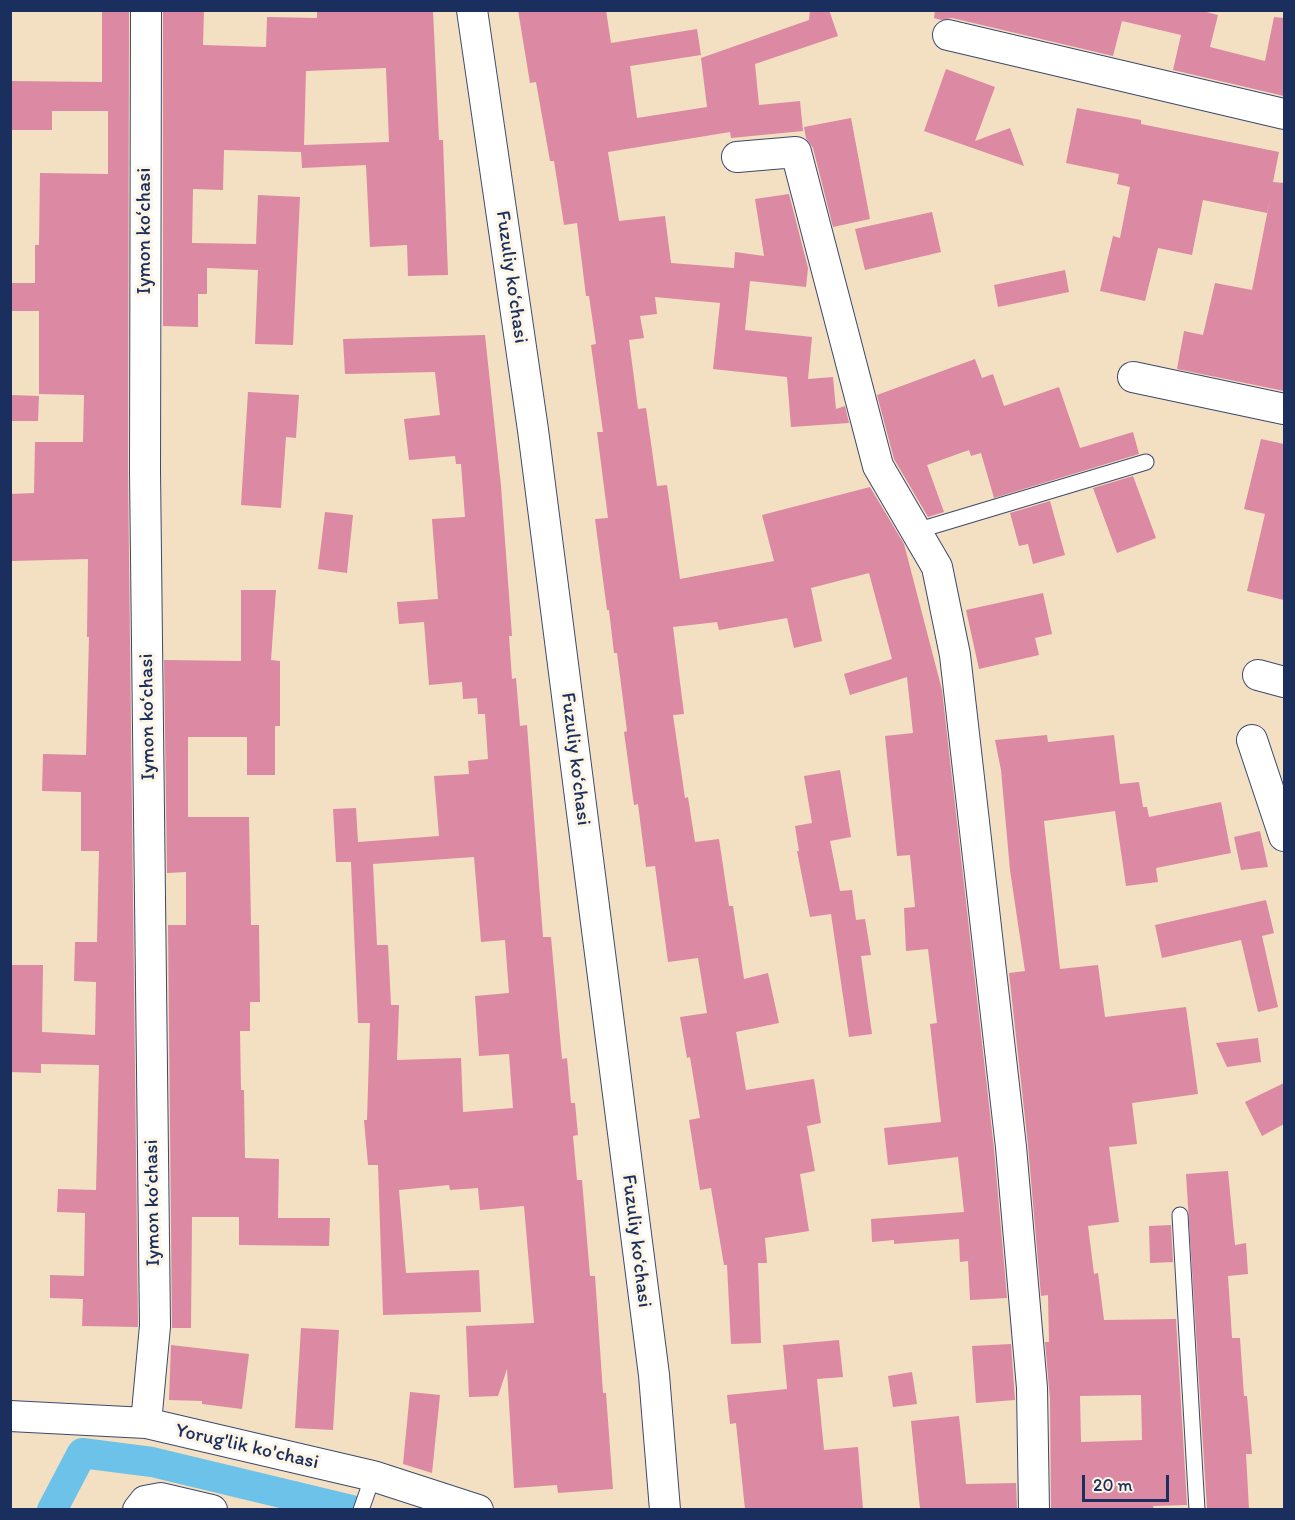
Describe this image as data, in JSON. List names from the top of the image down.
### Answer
{
  "streets": {
    "street": ["Iymon koʻchasi", "Fuzuliy koʻchasi", "Yorug'lik ko'chasi"]
  },
  "crossings": [
    ["Iymon koʻchasi", "Yorug'lik ko'chasi"]
  ],
  "scale_bar": "20 m"
}
